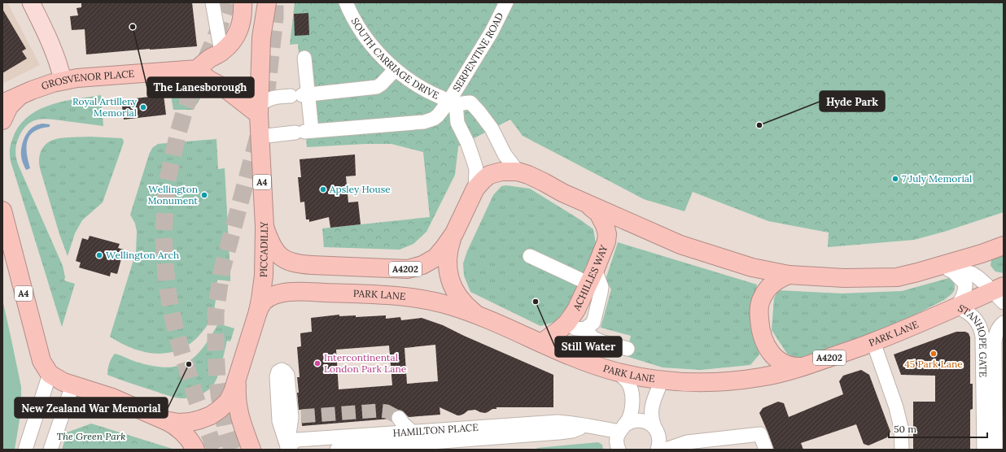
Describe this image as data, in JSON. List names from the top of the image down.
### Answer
{
  "streets": {
    "highway": [
      "GROSVENOR PLACE",
      "A4",
      "PICCADILLY",
      "A4202",
      "ACHILLES WAY",
      "PARK LANE"
    ],
    "street": [
      "SERPENTINE ROAD",
      "SOUTH CARRIAGE DRIVE",
      "STANHOPE GATE",
      "HAMILTON PLACE"
    ]
  },
  "crossings": [
    ["SERPENTINE ROAD", "SOUTH CARRIAGE DRIVE"],
    ["SERPENTINE ROAD", "PICCADILLY"],
    ["SOUTH CARRIAGE DRIVE", "A4202"],
    ["A4", "PICCADILLY"],
    ["PICCADILLY", "A4202"],
    ["PICCADILLY", "PARK LANE"],
    ["A4202", "ACHILLES WAY"],
    ["A4202", "PARK LANE"],
    ["ACHILLES WAY", "PARK LANE"],
    ["PARK LANE", "STANHOPE GATE"]
  ],
  "parks": ["The Green Park"],
  "places": [
    "The Lanesborough",
    "Royal Artillery Memorial",
    "Hyde Park",
    "7 July Memorial",
    "Apsley House",
    "Wellington Monument",
    "Wellington Arch",
    "Still Water",
    "45 Park Lane",
    "Intercontinental London Park Lane",
    "New Zealand War Memorial"
  ],
  "scale_bar": "50 m"
}
